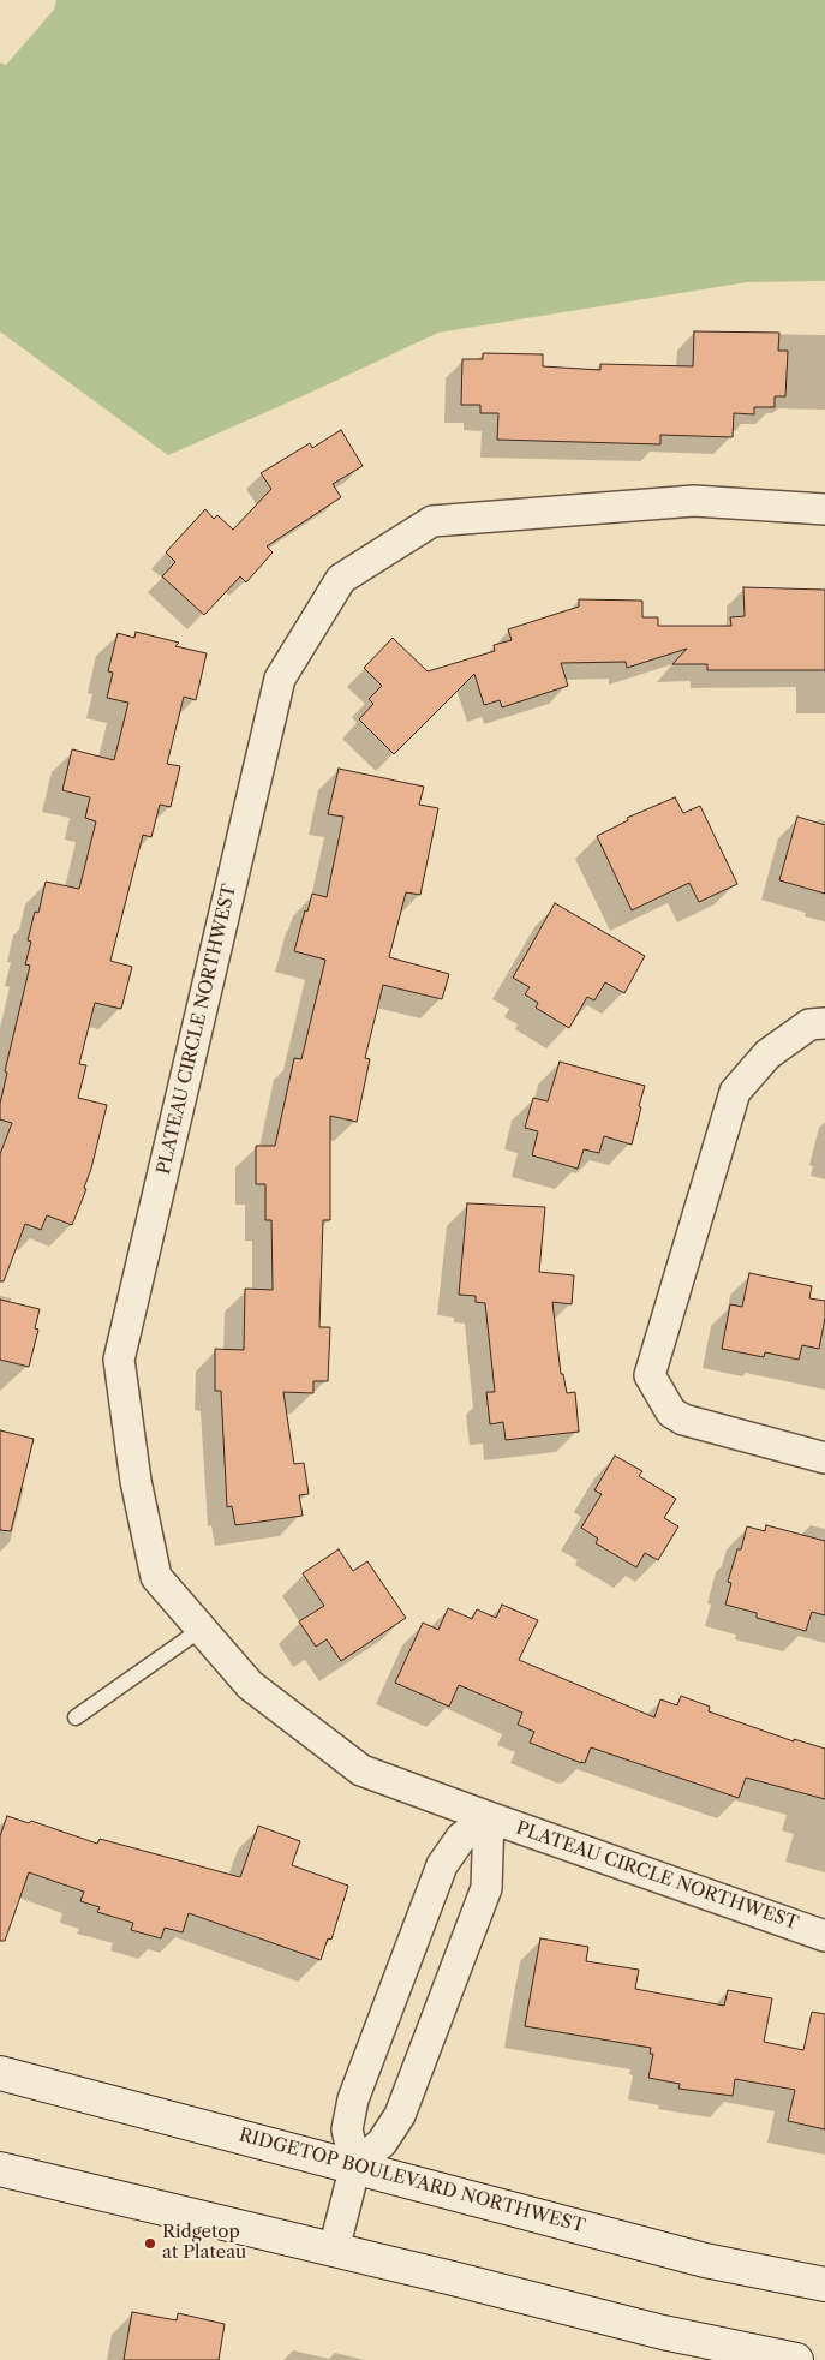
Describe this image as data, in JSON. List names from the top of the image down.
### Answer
{
  "streets": {
    "main road": ["RIDGETOP BOULEVARD NORTHWEST"],
    "street": ["PLATEAU CIRCLE NORTHWEST"]
  },
  "crossings": [
    ["PLATEAU CIRCLE NORTHWEST", "RIDGETOP BOULEVARD NORTHWEST"]
  ],
  "places": ["Ridgetop at Plateau"]
}
